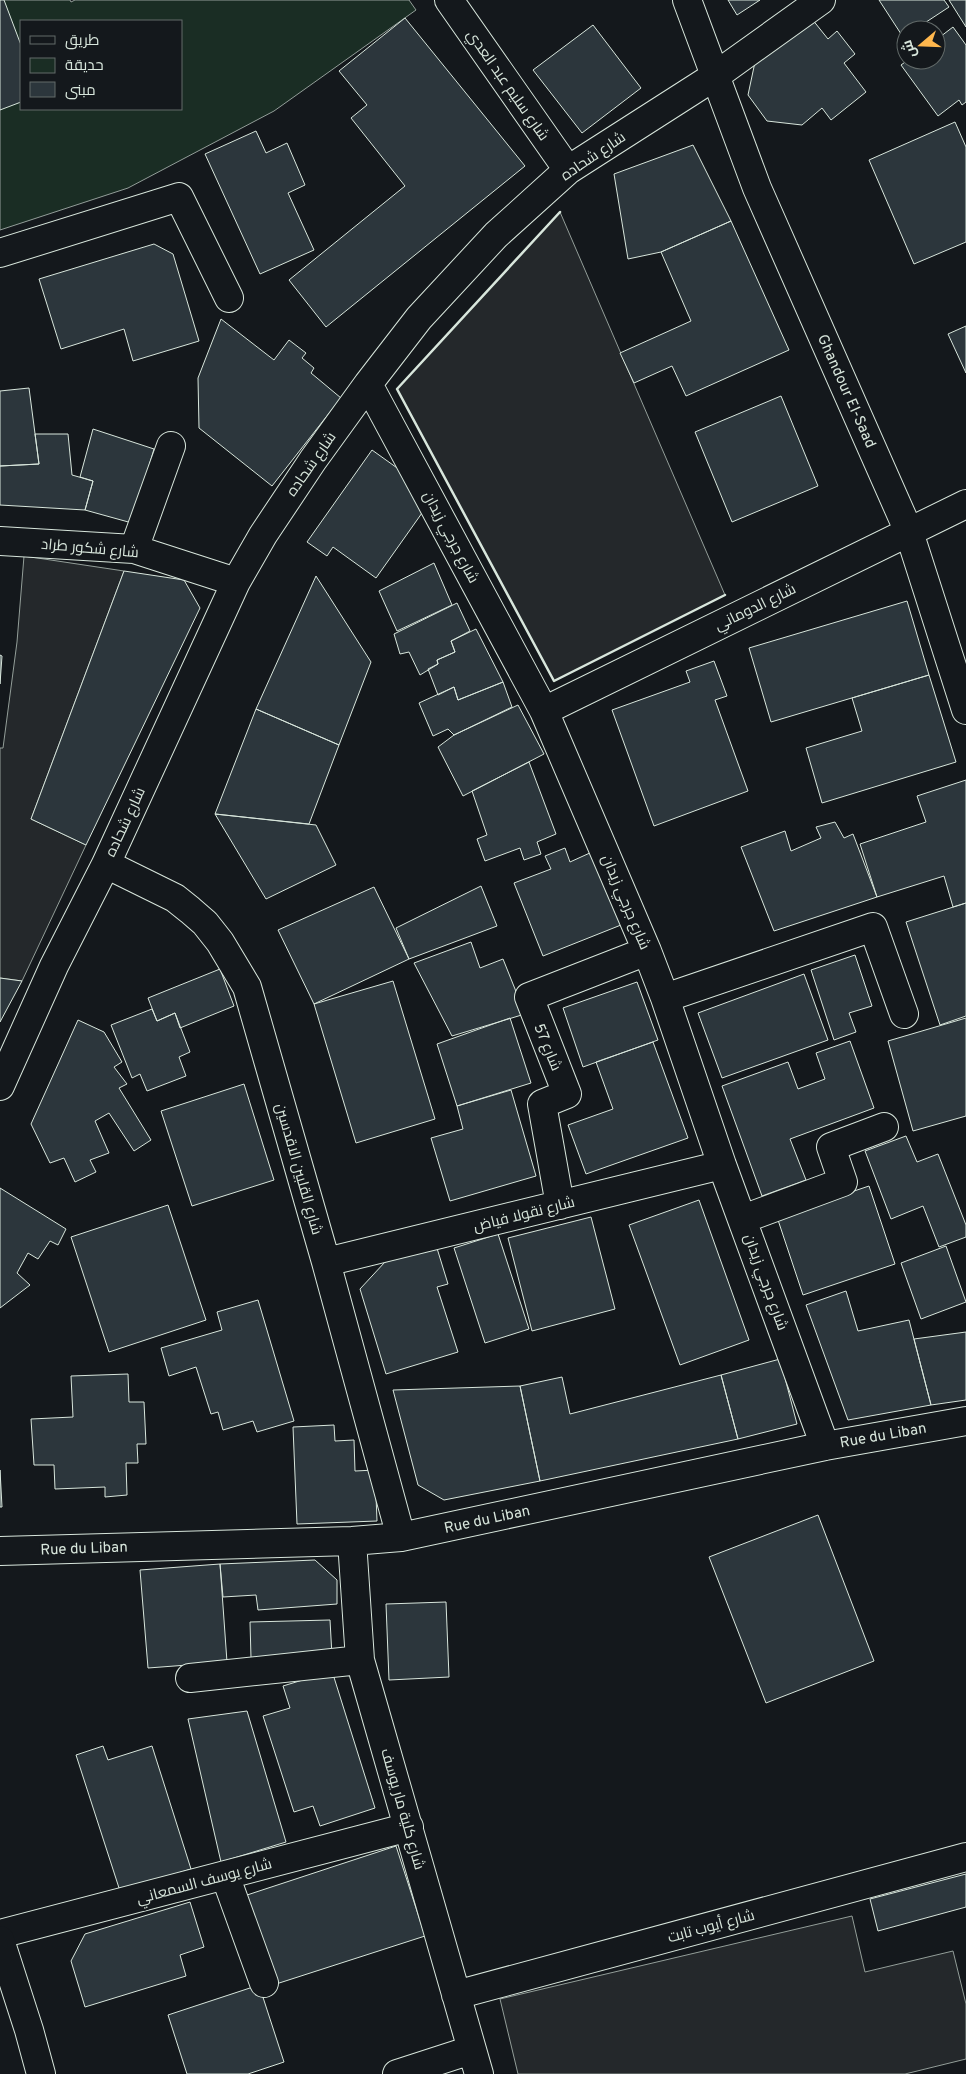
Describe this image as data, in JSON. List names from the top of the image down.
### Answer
{
  "streets": {
    "main road": [
      "شارع سليم عبد العدي",
      "شارع شحاده",
      "Ghandour El-Saad",
      "شارع جرجي زيدان",
      "شارع شكور طراد",
      "شارع الدوماني",
      "شارع 57",
      "شارع القلبين الاقدسين",
      "شارع نقولا فياض",
      "Rue du Liban",
      "شارع كلية مار يوسف",
      "شارع يوسف السمعاني",
      "شارع أيوب تابت"
    ]
  },
  "crossings": [
    ["شارع سليم عبد العدي", "شارع شحاده"],
    ["شارع شحاده", "Ghandour El-Saad"],
    ["شارع شحاده", "شارع جرجي زيدان"],
    ["شارع شحاده", "شارع شكور طراد"],
    ["شارع شحاده", "شارع القلبين الاقدسين"],
    ["Ghandour El-Saad", "شارع الدوماني"],
    ["شارع جرجي زيدان", "شارع الدوماني"],
    ["شارع جرجي زيدان", "شارع 57"],
    ["شارع جرجي زيدان", "شارع نقولا فياض"],
    ["شارع جرجي زيدان", "Rue du Liban"],
    ["شارع 57", "شارع نقولا فياض"],
    ["شارع القلبين الاقدسين", "شارع نقولا فياض"],
    ["شارع القلبين الاقدسين", "Rue du Liban"],
    ["Rue du Liban", "شارع كلية مار يوسف"],
    ["شارع كلية مار يوسف", "شارع يوسف السمعاني"],
    ["شارع كلية مار يوسف", "شارع أيوب تابت"]
  ],
  "legend": ["طريق", "حديقة", "مبنى"],
  "north": "left"
}
